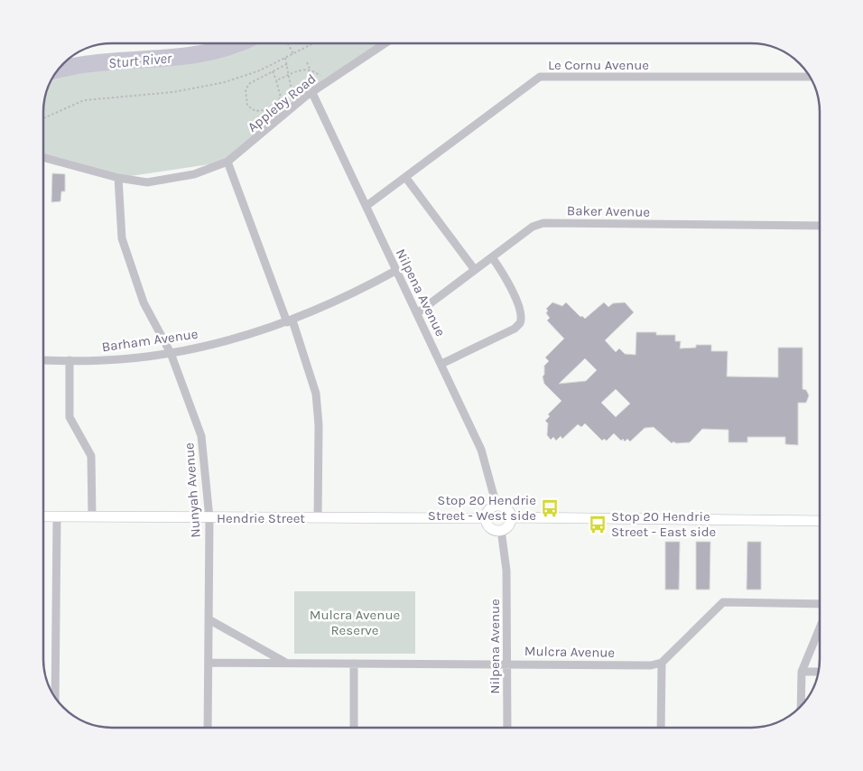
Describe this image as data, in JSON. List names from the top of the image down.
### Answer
{
  "streets": {
    "street": [
      "Le Cornu Avenue",
      "Appleby Road",
      "Baker Avenue",
      "Nilpena Avenue",
      "Barham Avenue",
      "Nunyah Avenue",
      "Hendrie Street",
      "Mulcra Avenue"
    ]
  },
  "crossings": [
    ["Le Cornu Avenue", "Nilpena Avenue"],
    ["Appleby Road", "Nilpena Avenue"],
    ["Appleby Road", "Nunyah Avenue"],
    ["Baker Avenue", "Nilpena Avenue"],
    ["Nilpena Avenue", "Barham Avenue"],
    ["Nilpena Avenue", "Hendrie Street"],
    ["Nilpena Avenue", "Mulcra Avenue"],
    ["Barham Avenue", "Nunyah Avenue"],
    ["Nunyah Avenue", "Hendrie Street"],
    ["Nunyah Avenue", "Mulcra Avenue"]
  ],
  "water": ["Sturt River"],
  "parks": ["Mulcra Avenue Reserve"],
  "places": {
    "bus stop": ["Stop 20 Hendrie Street - West side", "Stop 20 Hendrie Street - East side"]
  }
}
